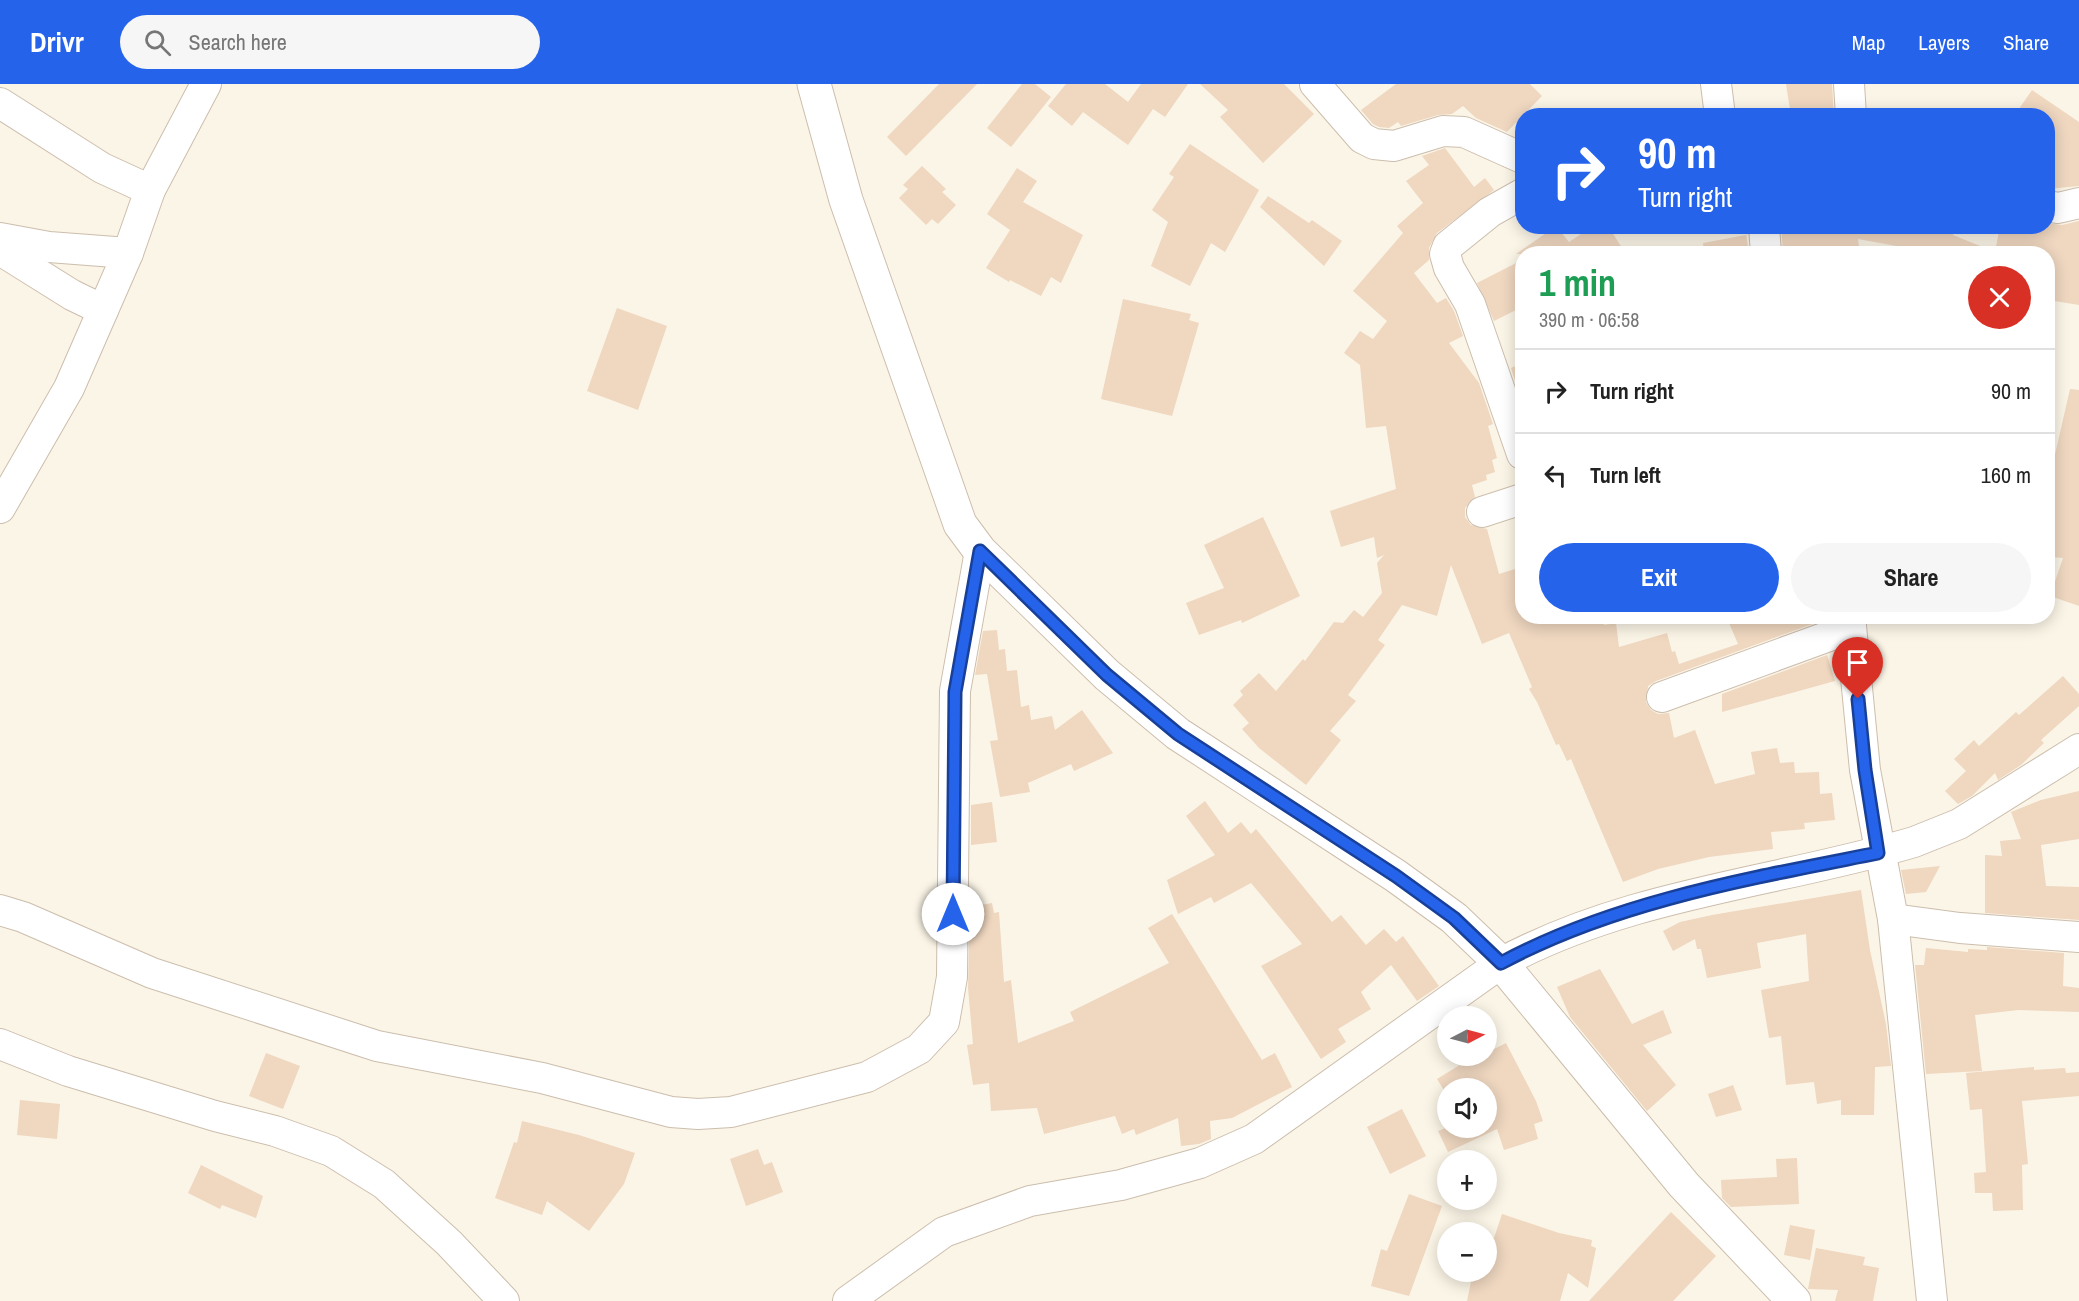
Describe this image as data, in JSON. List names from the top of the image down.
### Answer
{
  "north": "right",
  "page": {
    "header": "Drivr",
    "search": "Search here",
    "nav": ["Map", "Layers", "Share"],
    "turn": ["90 m", "Turn right"],
    "heading": ["1 min", "390 m · 06:58"],
    "list": [
      {
        "name": "Turn right",
        "value": "90 m"
      },
      {
        "name": "Turn left",
        "value": "160 m"
      }
    ],
    "buttons": ["Exit", "Share"],
    "map_buttons": ["+", "−"]
  }
}
